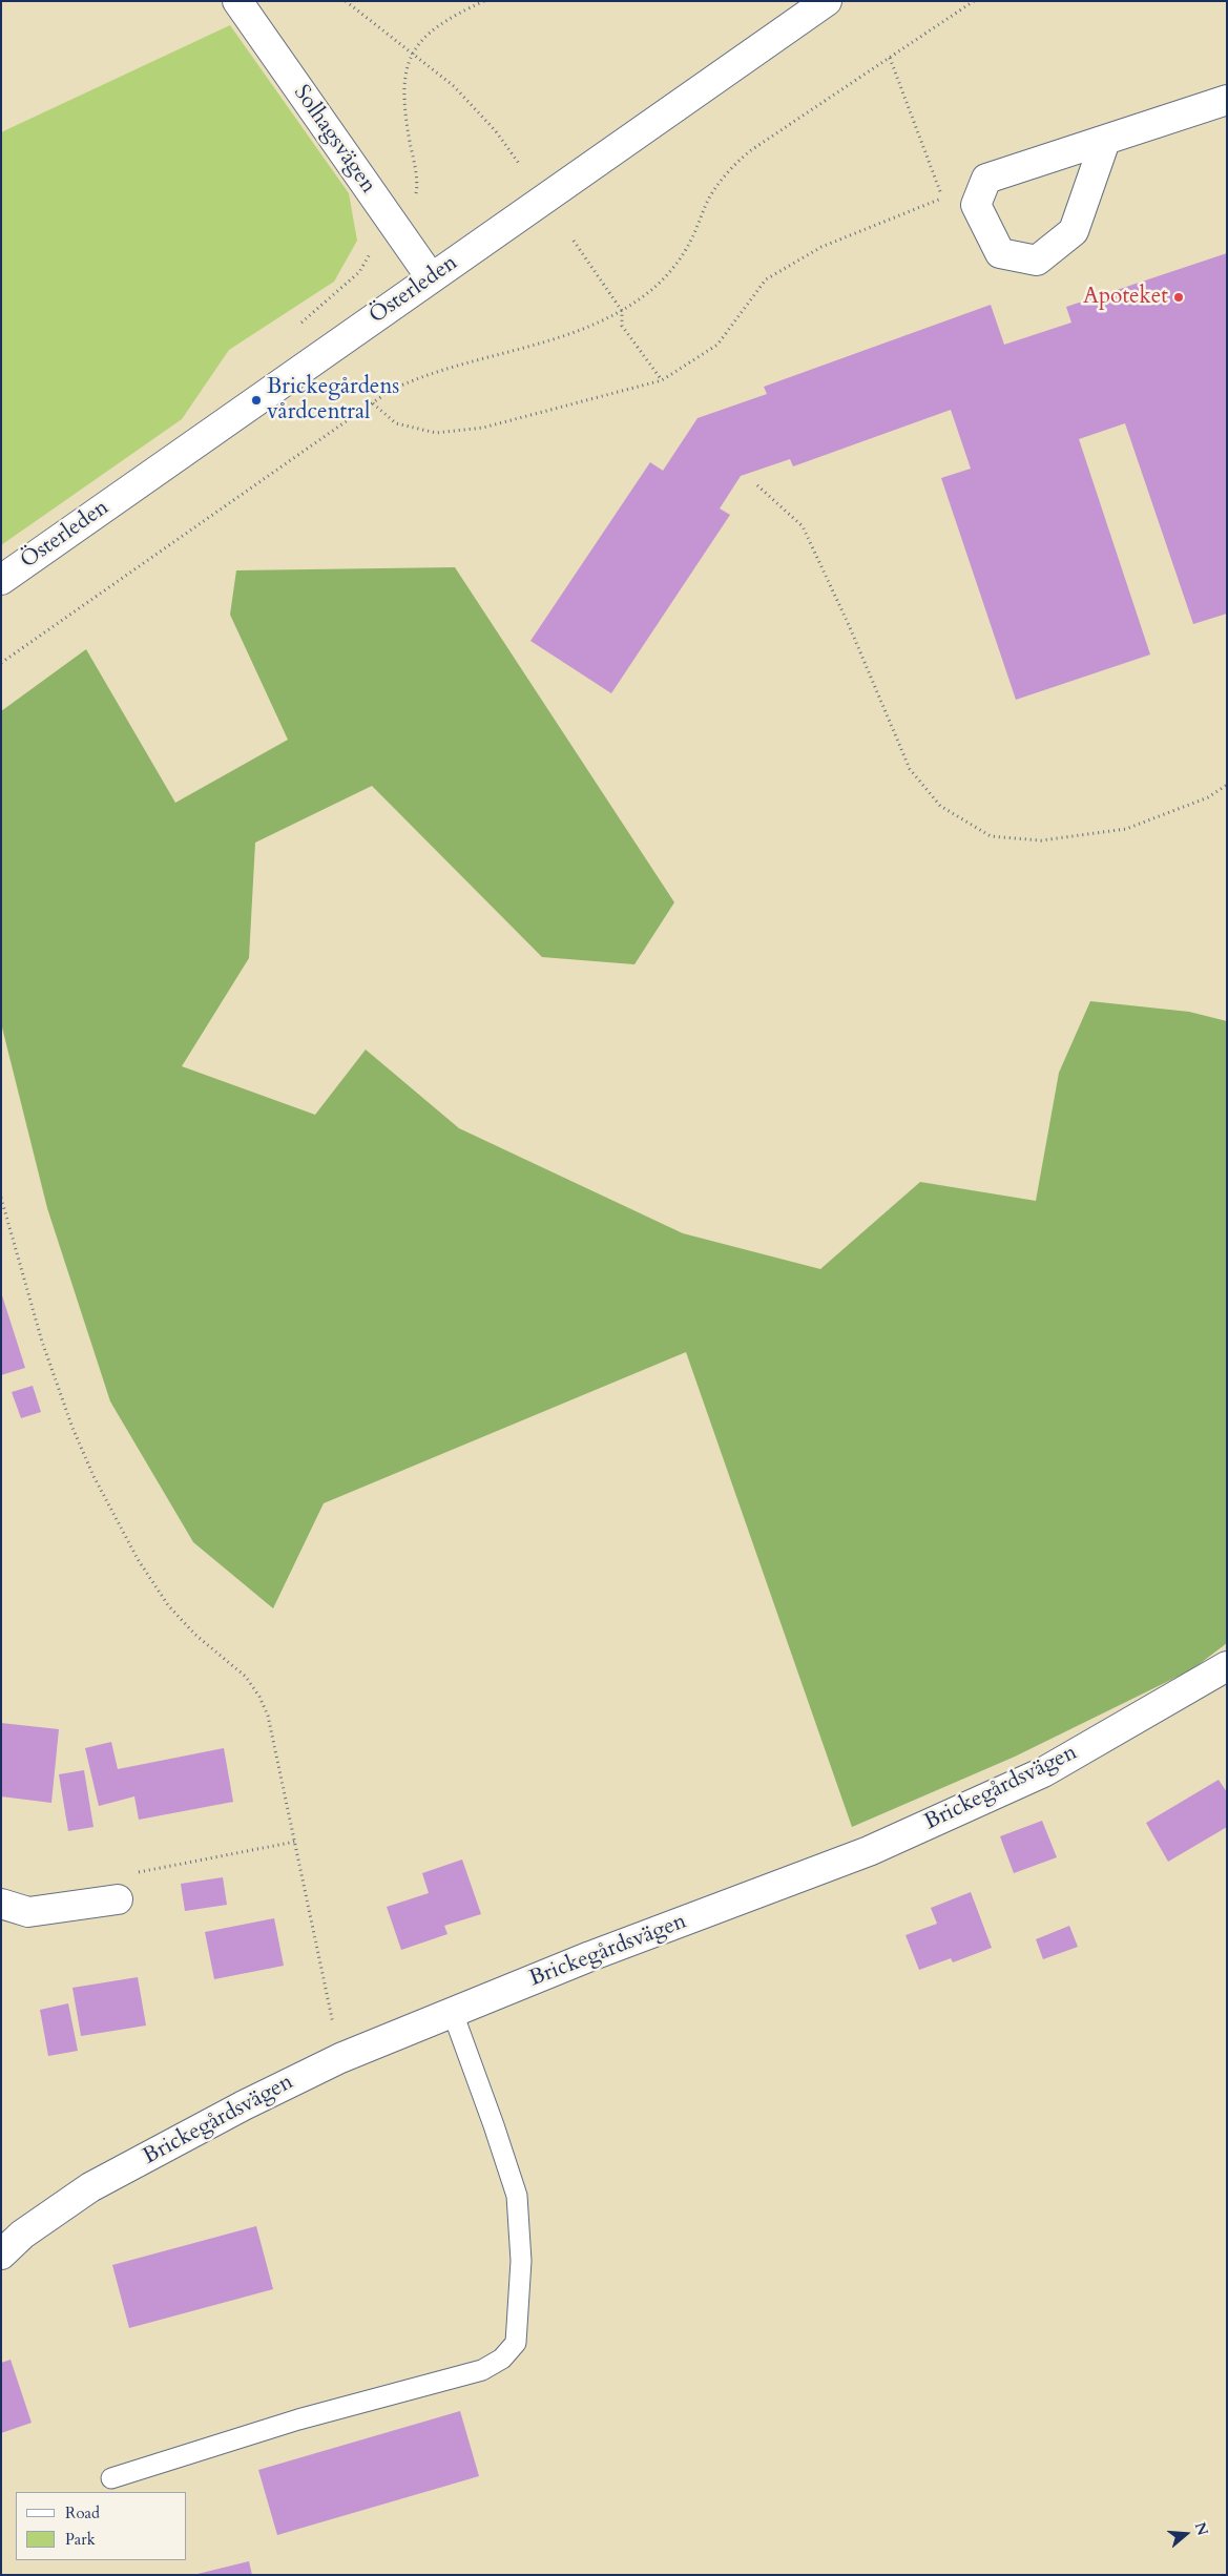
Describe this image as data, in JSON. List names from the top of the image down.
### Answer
{
  "streets": {
    "street": ["Solhagsvägen", "Österleden", "Brickegårdsvägen"]
  },
  "crossings": [
    ["Solhagsvägen", "Österleden"]
  ],
  "places": ["Apoteket", "Brickegårdens vårdcentral"],
  "legend": ["Road", "Park"],
  "north": "right"
}
